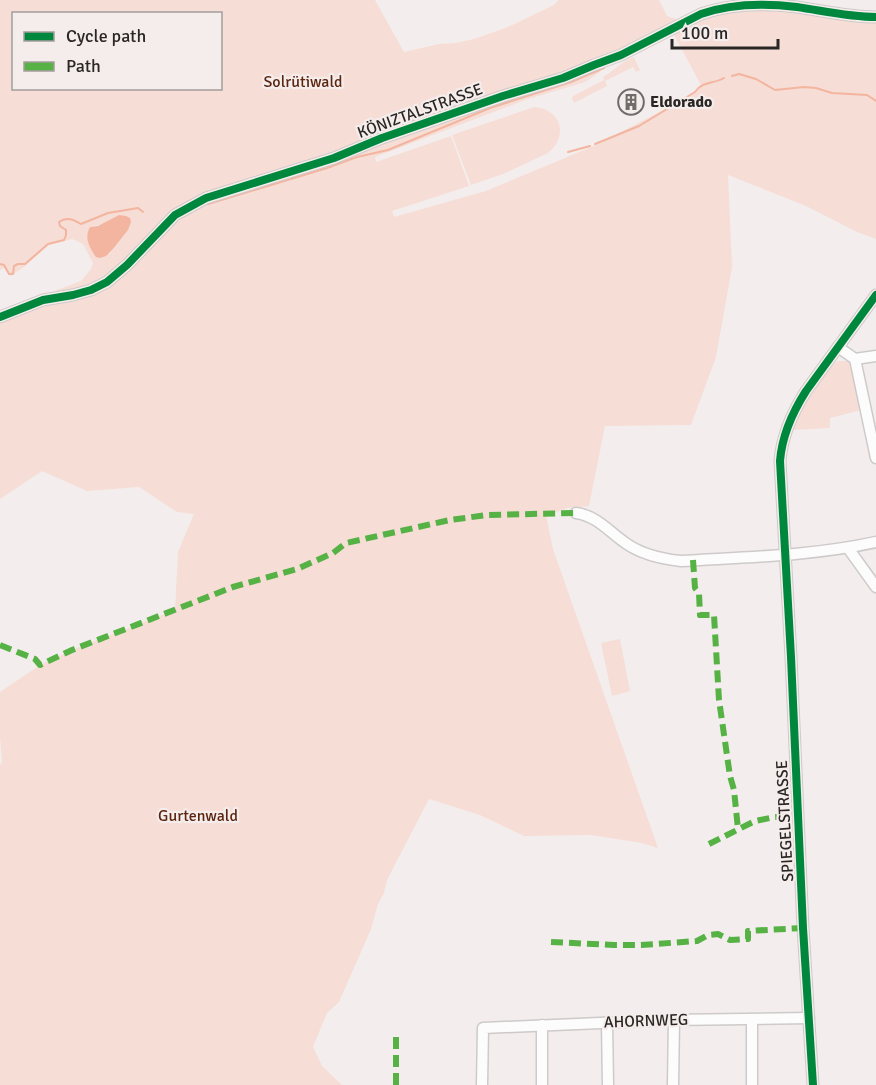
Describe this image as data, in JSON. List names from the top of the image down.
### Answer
{
  "streets": {
    "street": ["KÖNIZTALSTRASSE", "SPIEGELSTRASSE", "AHORNWEG"]
  },
  "crossings": [
    ["SPIEGELSTRASSE", "AHORNWEG"]
  ],
  "parks": ["Solrütiwald", "Gurtenwald"],
  "places": {
    "building": ["Eldorado"]
  },
  "legend": ["Cycle path", "Path"],
  "scale_bar": "100 m"
}
